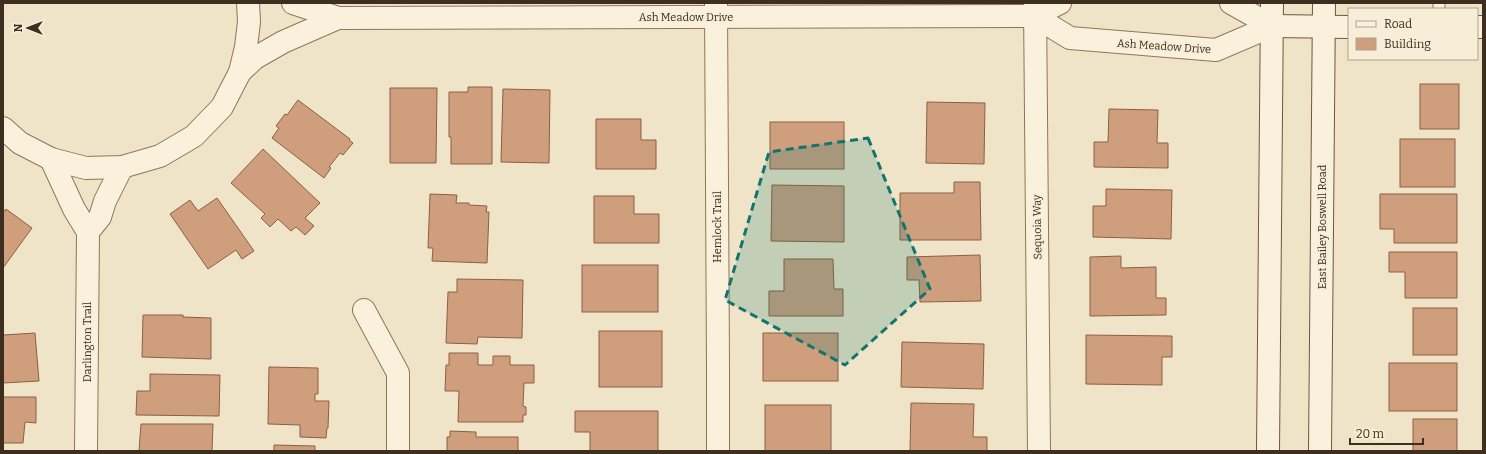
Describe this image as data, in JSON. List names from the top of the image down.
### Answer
{
  "streets": {
    "street": [
      "Ash Meadow Drive",
      "Hemlock Trail",
      "Sequoia Way",
      "East Bailey Boswell Road",
      "Darlington Trail"
    ]
  },
  "crossings": [
    ["Ash Meadow Drive", "Hemlock Trail"],
    ["Ash Meadow Drive", "Sequoia Way"]
  ],
  "legend": ["Road", "Building"],
  "scale_bar": "20 m",
  "north": "left"
}
